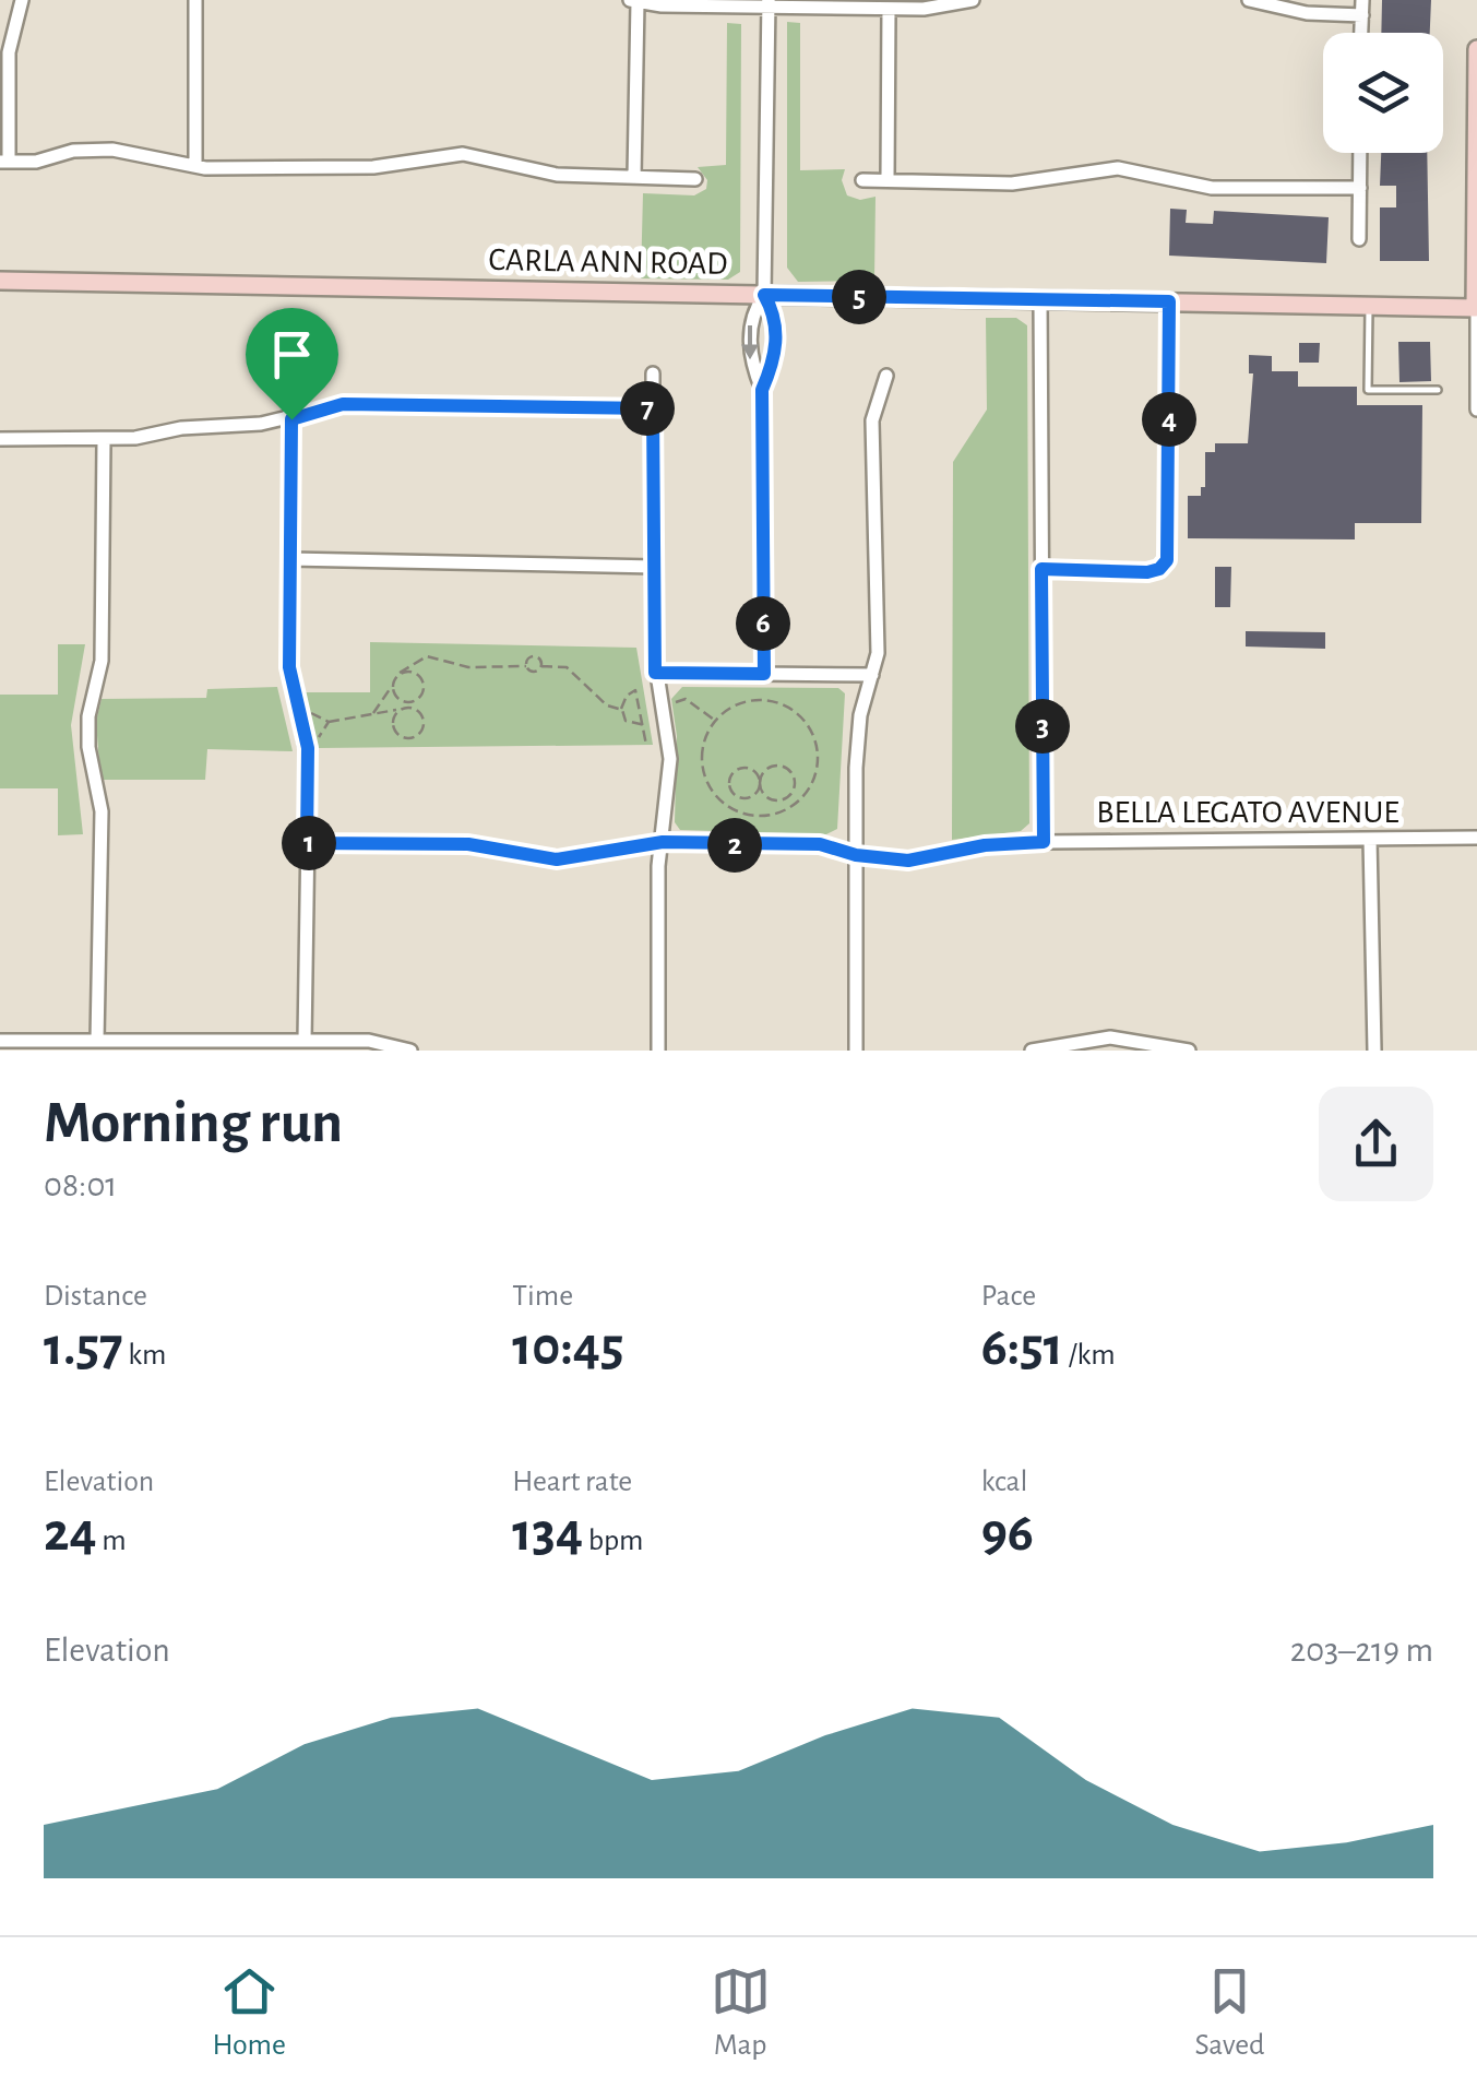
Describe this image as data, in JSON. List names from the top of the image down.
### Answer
{
  "streets": {
    "street": ["CARLA ANN ROAD", "BELLA LEGATO AVENUE"]
  },
  "page": {
    "pins": [
      "5",
      "7",
      "4",
      "6",
      "3",
      "1",
      "2"
    ],
    "heading": ["Morning run", "08:01"],
    "stats": [
      ["Distance", "1.57 km"],
      ["Time", "10:45"],
      ["Pace", "6:51 /km"],
      ["Elevation", "24 m"],
      ["Heart rate", "134 bpm"],
      ["kcal", "96"]
    ],
    "chart": ["Elevation", "203–219 m"],
    "tabs": ["Home", "Map", "Saved"]
  }
}
